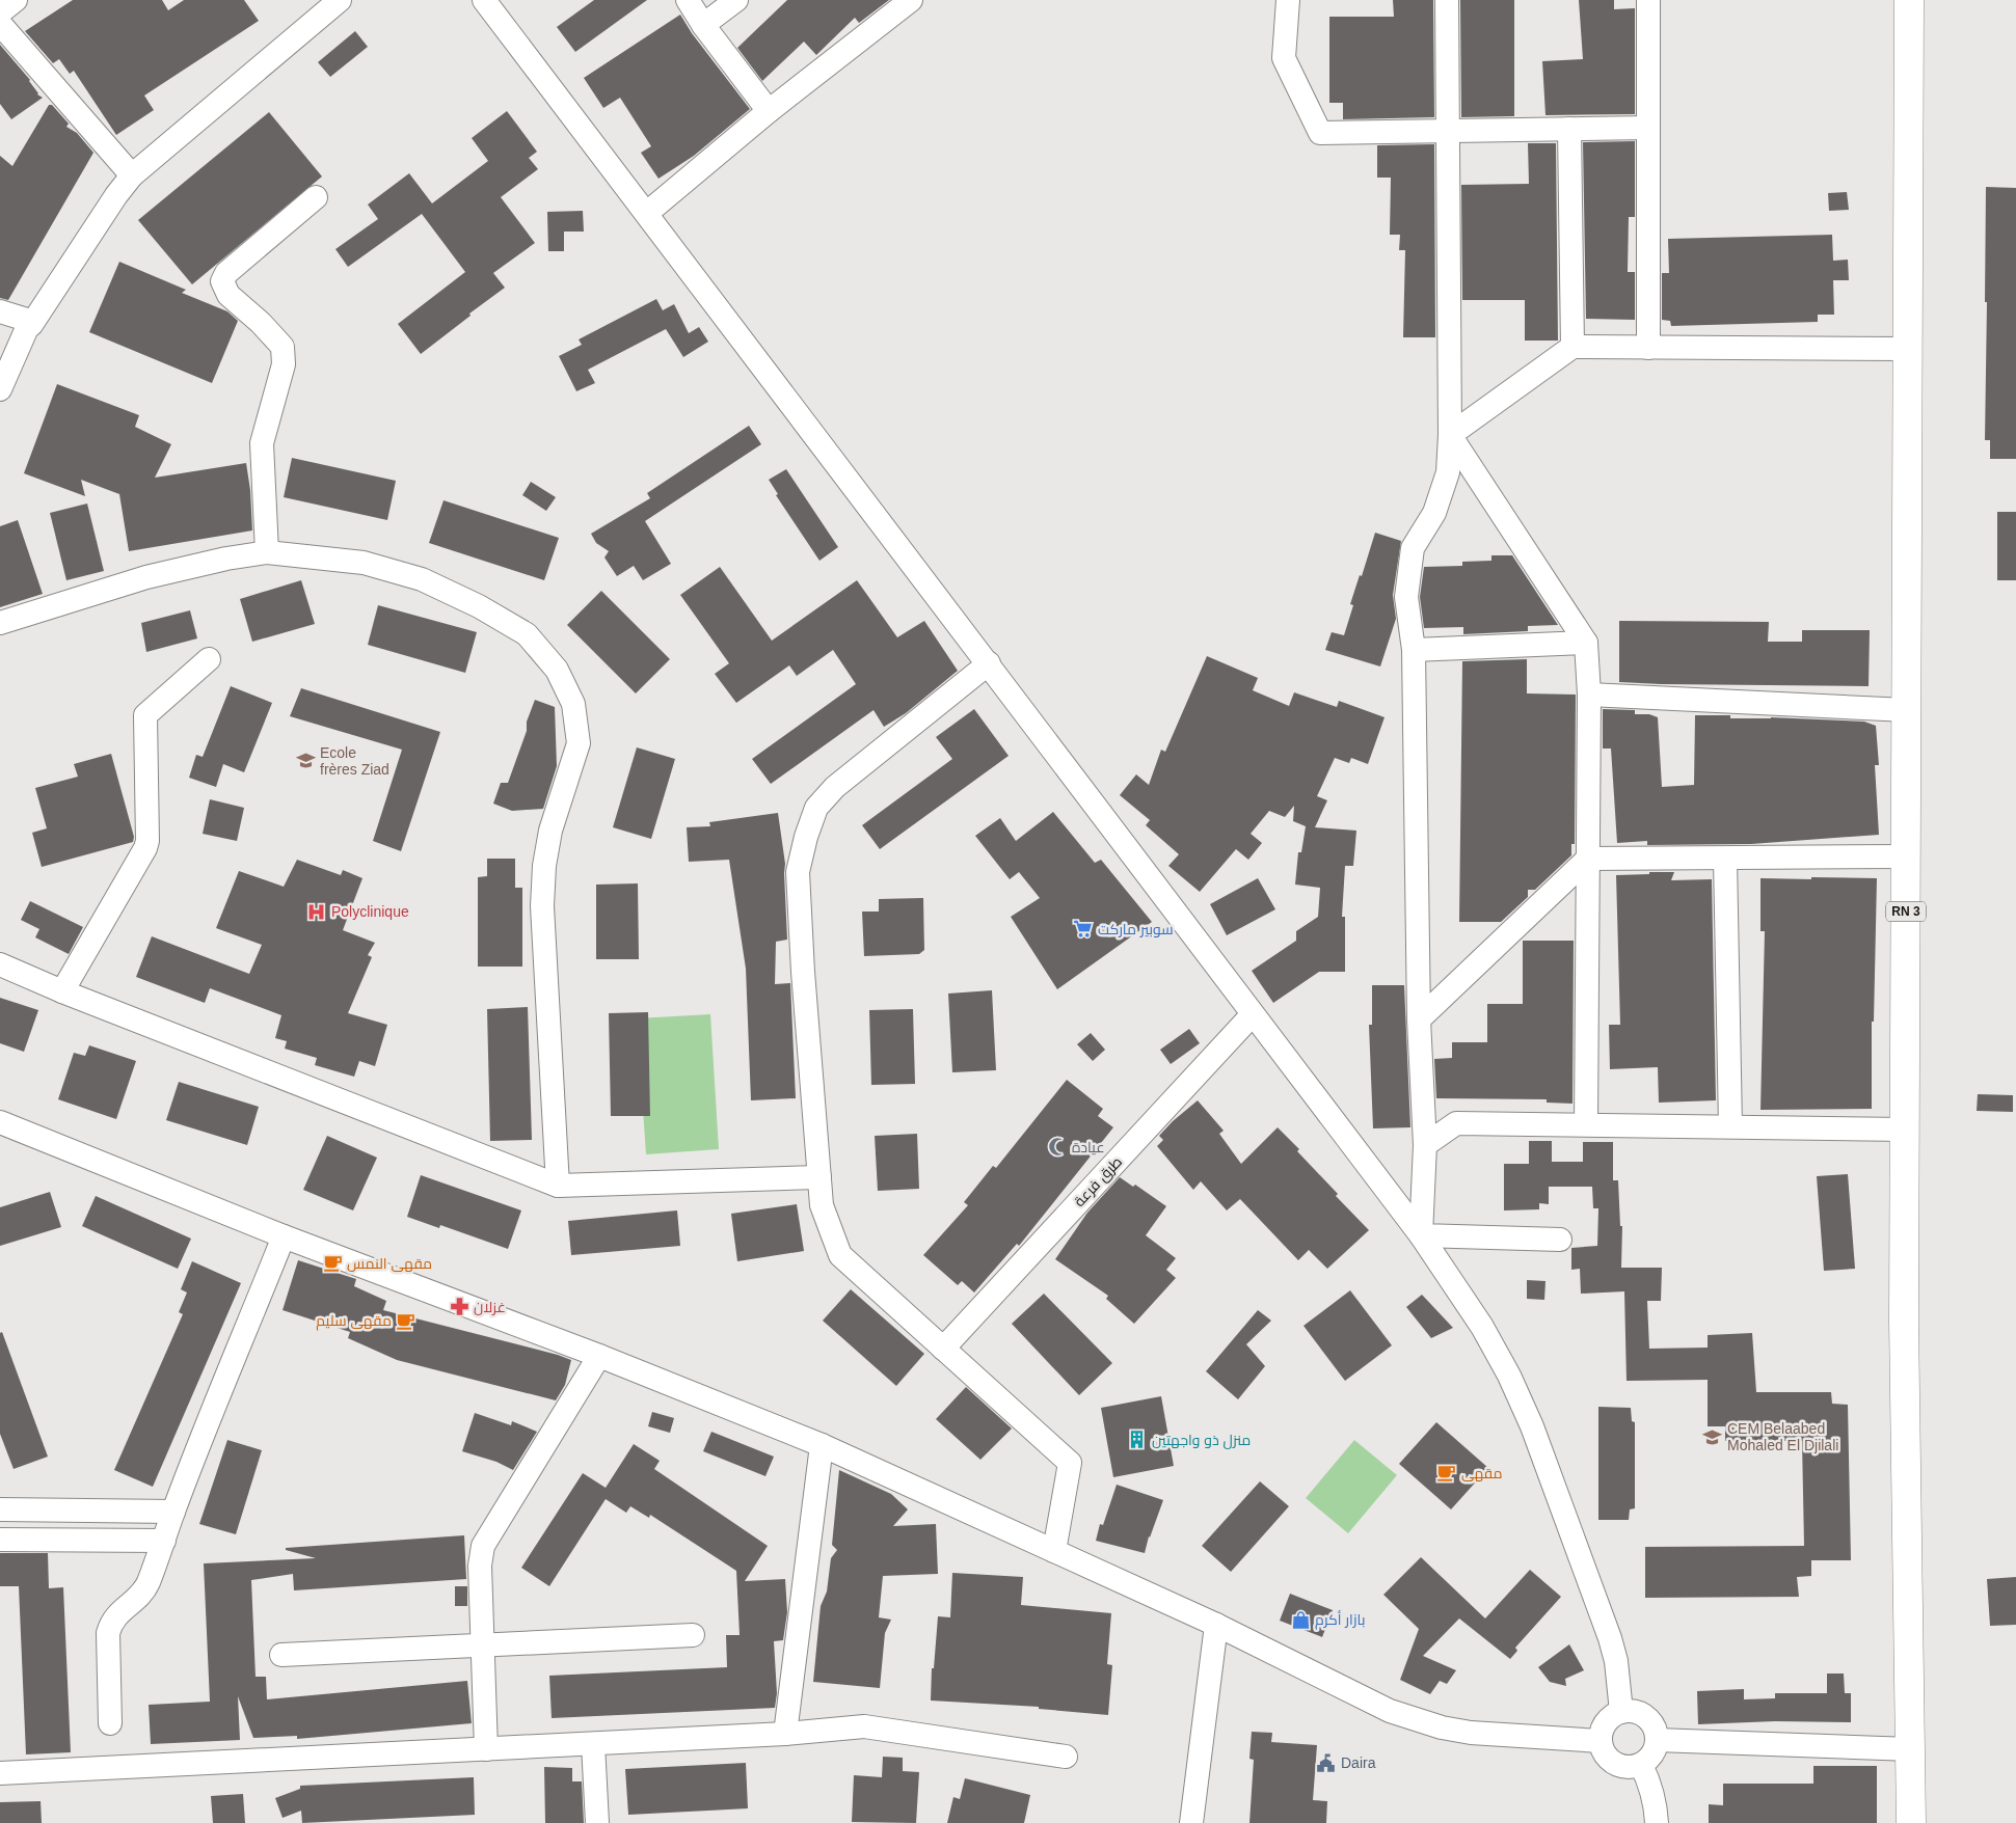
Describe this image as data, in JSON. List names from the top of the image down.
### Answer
{
  "streets": {
    "main road": ["RN 3"],
    "street": ["طرق فرعة"]
  },
  "places": {
    "school or university": ["Ecole frères Ziad", "CEM Belaabed Mohaled El Djilali"],
    "hospital": ["Polyclinique"],
    "supermarket": ["سوبير ماركت"],
    "mosque": ["عيادة"],
    "cafe": ["مقهى النمس", "مقهى سليم", "مقهى"],
    "pharmacy": ["غزلان"],
    "building": ["منزل ذو واجهتين"],
    "shop": ["بازار أكرم"],
    "public building": ["Daira"]
  }
}
